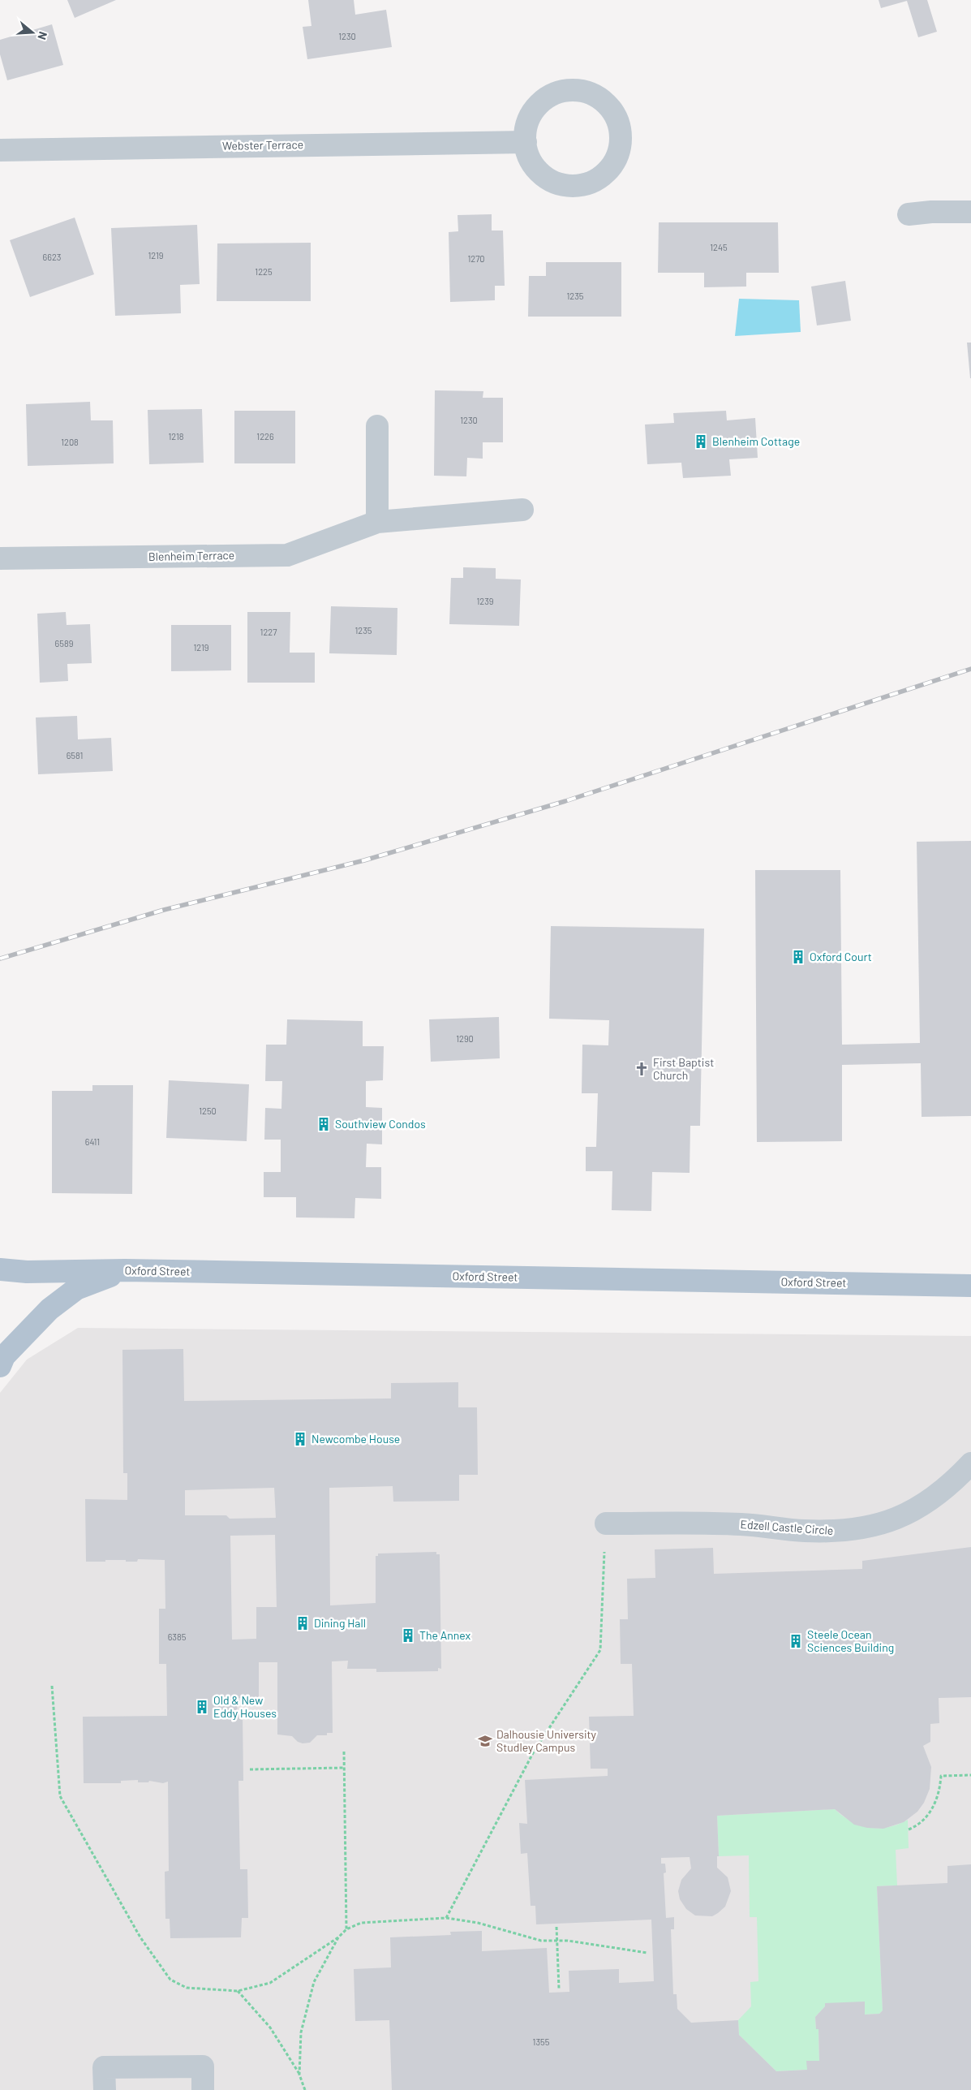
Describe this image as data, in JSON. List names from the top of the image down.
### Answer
{
  "streets": {
    "main road": ["Oxford Street"],
    "street": ["Webster Terrace", "Blenheim Terrace", "Edzell Castle Circle"]
  },
  "places": {
    "building": [
      "Blenheim Cottage",
      "Oxford Court",
      "Southview Condos",
      "Newcombe House",
      "Dining Hall",
      "The Annex",
      "Steele Ocean Sciences Building",
      "Old & New Eddy Houses"
    ],
    "church": ["First Baptist Church"],
    "school or university": ["Dalhousie University Studley Campus"]
  },
  "house_numbers": [
    "1230",
    "1245",
    "1219",
    "6623",
    "1270",
    "1225",
    "1235",
    "1230",
    "1218",
    "1226",
    "1208",
    "1239",
    "1235",
    "1227",
    "6589",
    "1219",
    "6581",
    "1290",
    "1250",
    "6411",
    "6385",
    "1355"
  ],
  "north": "right"
}
